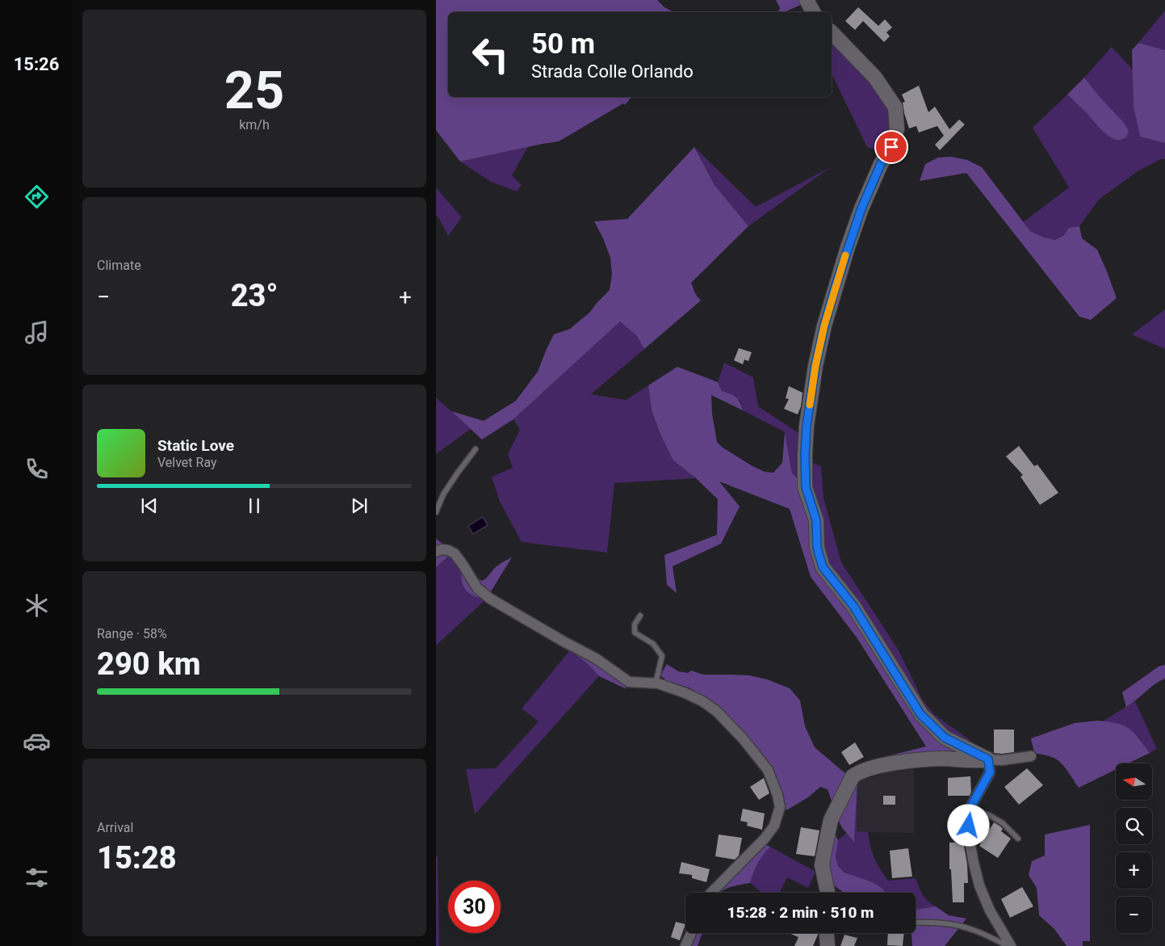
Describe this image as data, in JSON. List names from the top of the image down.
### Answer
{
  "north": "left",
  "page": {
    "tabs": "15:26",
    "tile": [
      ["25", "km/h"],
      "Climate",
      ["Range · 58%", "290 km"],
      ["Arrival", "15:28"]
    ],
    "turn": ["50 m", "Strada Colle Orlando"],
    "heat": ["−", "23°", "+"],
    "song": ["Static Love", "Velvet Ray"],
    "map_buttons": ["+", "−"],
    "limit": "30",
    "trip": "15:28 · 2 min · 510 m"
  }
}
